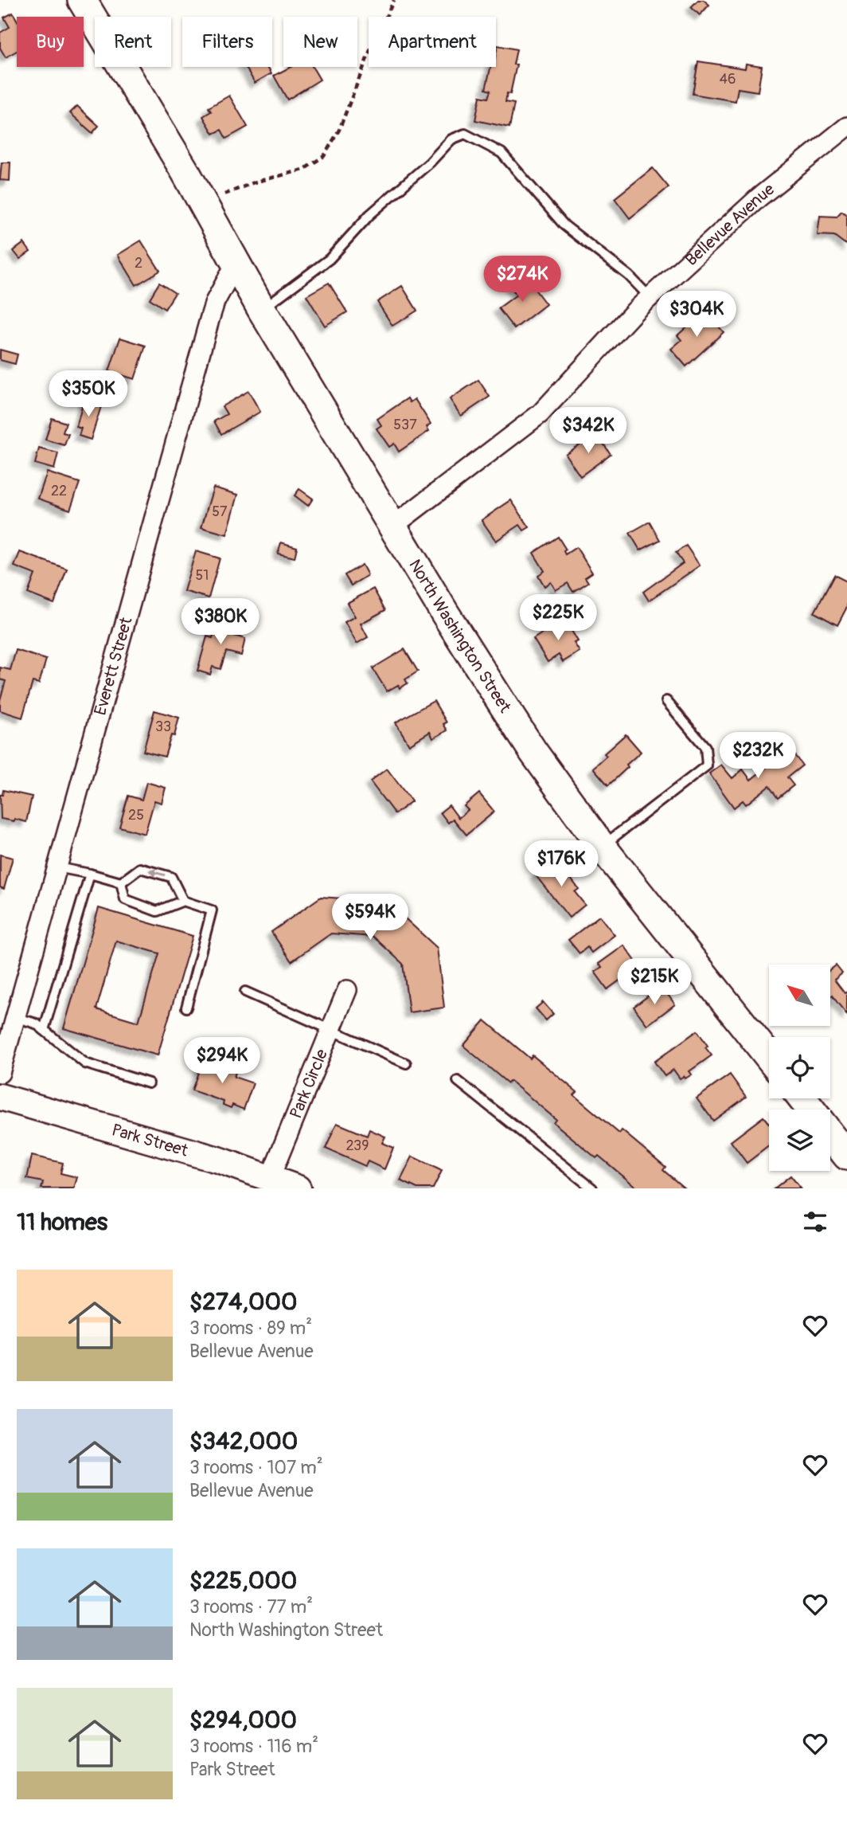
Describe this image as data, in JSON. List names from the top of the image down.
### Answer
{
  "streets": {
    "main road": ["North Washington Street", "Park Street"],
    "street": ["Bellevue Avenue", "Everett Street", "Park Circle"]
  },
  "crossings": [
    ["Bellevue Avenue", "North Washington Street"],
    ["North Washington Street", "Everett Street"],
    ["Park Circle", "Park Street"]
  ],
  "house_numbers": [
    "46",
    "2",
    "537",
    "22",
    "57",
    "51",
    "33",
    "25",
    "239"
  ],
  "north": "top left",
  "page": {
    "chip": [
      "Buy",
      "Rent",
      "Filters",
      "New",
      "Apartment"
    ],
    "price": [
      "$274K",
      "$304K",
      "$350K",
      "$342K",
      "$225K",
      "$380K",
      "$232K",
      "$176K",
      "$594K",
      "$215K",
      "$294K"
    ],
    "heading": "11 homes",
    "list": [
      {
        "name": "$274,000",
        "note": "3 rooms · 89 m² · Bellevue Avenue"
      },
      {
        "name": "$342,000",
        "note": "3 rooms · 107 m² · Bellevue Avenue"
      },
      {
        "name": "$225,000",
        "note": "3 rooms · 77 m² · North Washington Street"
      },
      {
        "name": "$294,000",
        "note": "3 rooms · 116 m² · Park Street"
      }
    ]
  }
}
